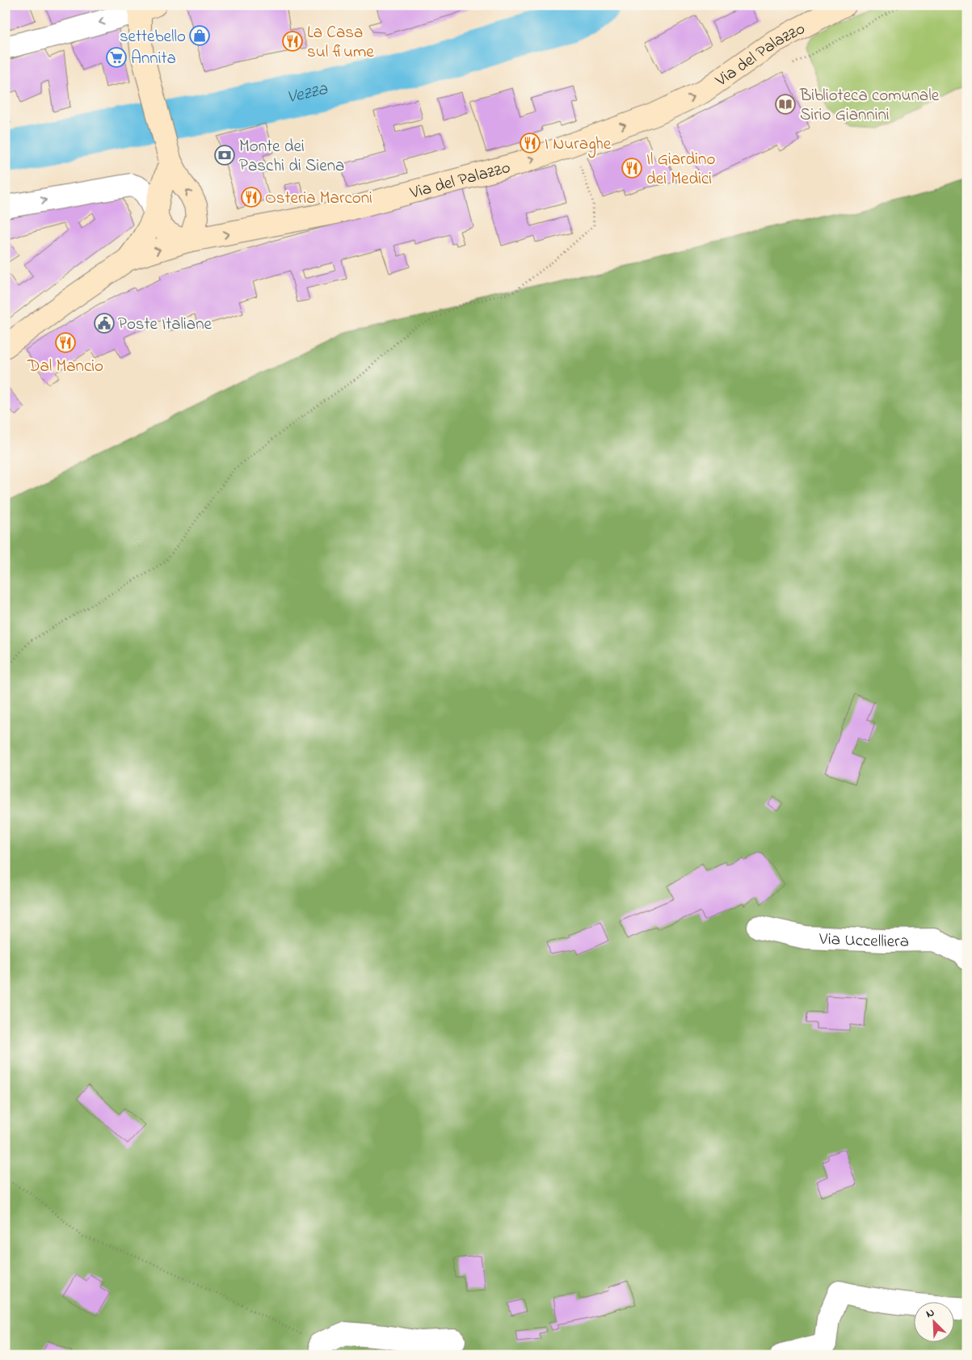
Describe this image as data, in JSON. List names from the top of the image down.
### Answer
{
  "streets": {
    "main road": ["Via del Palazzo"],
    "street": ["Via Uccelliera"]
  },
  "one_way": ["Via del Palazzo"],
  "water": ["Vezza"],
  "places": {
    "shop": ["settebello"],
    "restaurant": [
      "La Casa sul fiume",
      "I Nuraghe",
      "Il Giardino dei Medici",
      "Osteria Marconi",
      "Dal Mancio"
    ],
    "supermarket": ["Annita"],
    "library": ["Biblioteca comunale Sirio Giannini"],
    "bank": ["Monte dei Paschi di Siena"],
    "public building": ["Poste Italiane"]
  },
  "north": "top left"
}
